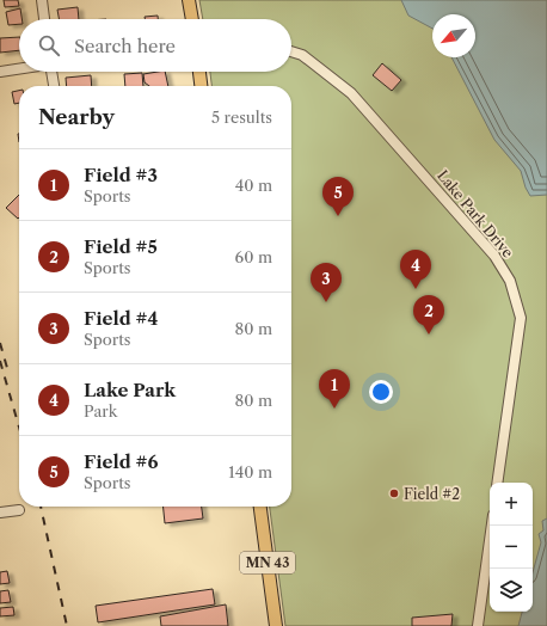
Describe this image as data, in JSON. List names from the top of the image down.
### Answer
{
  "streets": {
    "main road": ["MN 43"],
    "street": ["Lake Park Drive"]
  },
  "places": ["Field #2"],
  "north": "bottom left",
  "page": {
    "search": "Search here",
    "heading": ["Nearby", "5 results"],
    "list": [
      {
        "mark": "1",
        "name": "Field #3",
        "note": "Sports",
        "value": "40 m"
      },
      {
        "mark": "2",
        "name": "Field #5",
        "note": "Sports",
        "value": "60 m"
      },
      {
        "mark": "3",
        "name": "Field #4",
        "note": "Sports",
        "value": "80 m"
      },
      {
        "mark": "4",
        "name": "Lake Park",
        "note": "Park",
        "value": "80 m"
      },
      {
        "mark": "5",
        "name": "Field #6",
        "note": "Sports",
        "value": "140 m"
      }
    ],
    "pins": [
      "5",
      "4",
      "3",
      "2",
      "1"
    ],
    "map_buttons": ["+", "−"]
  }
}
